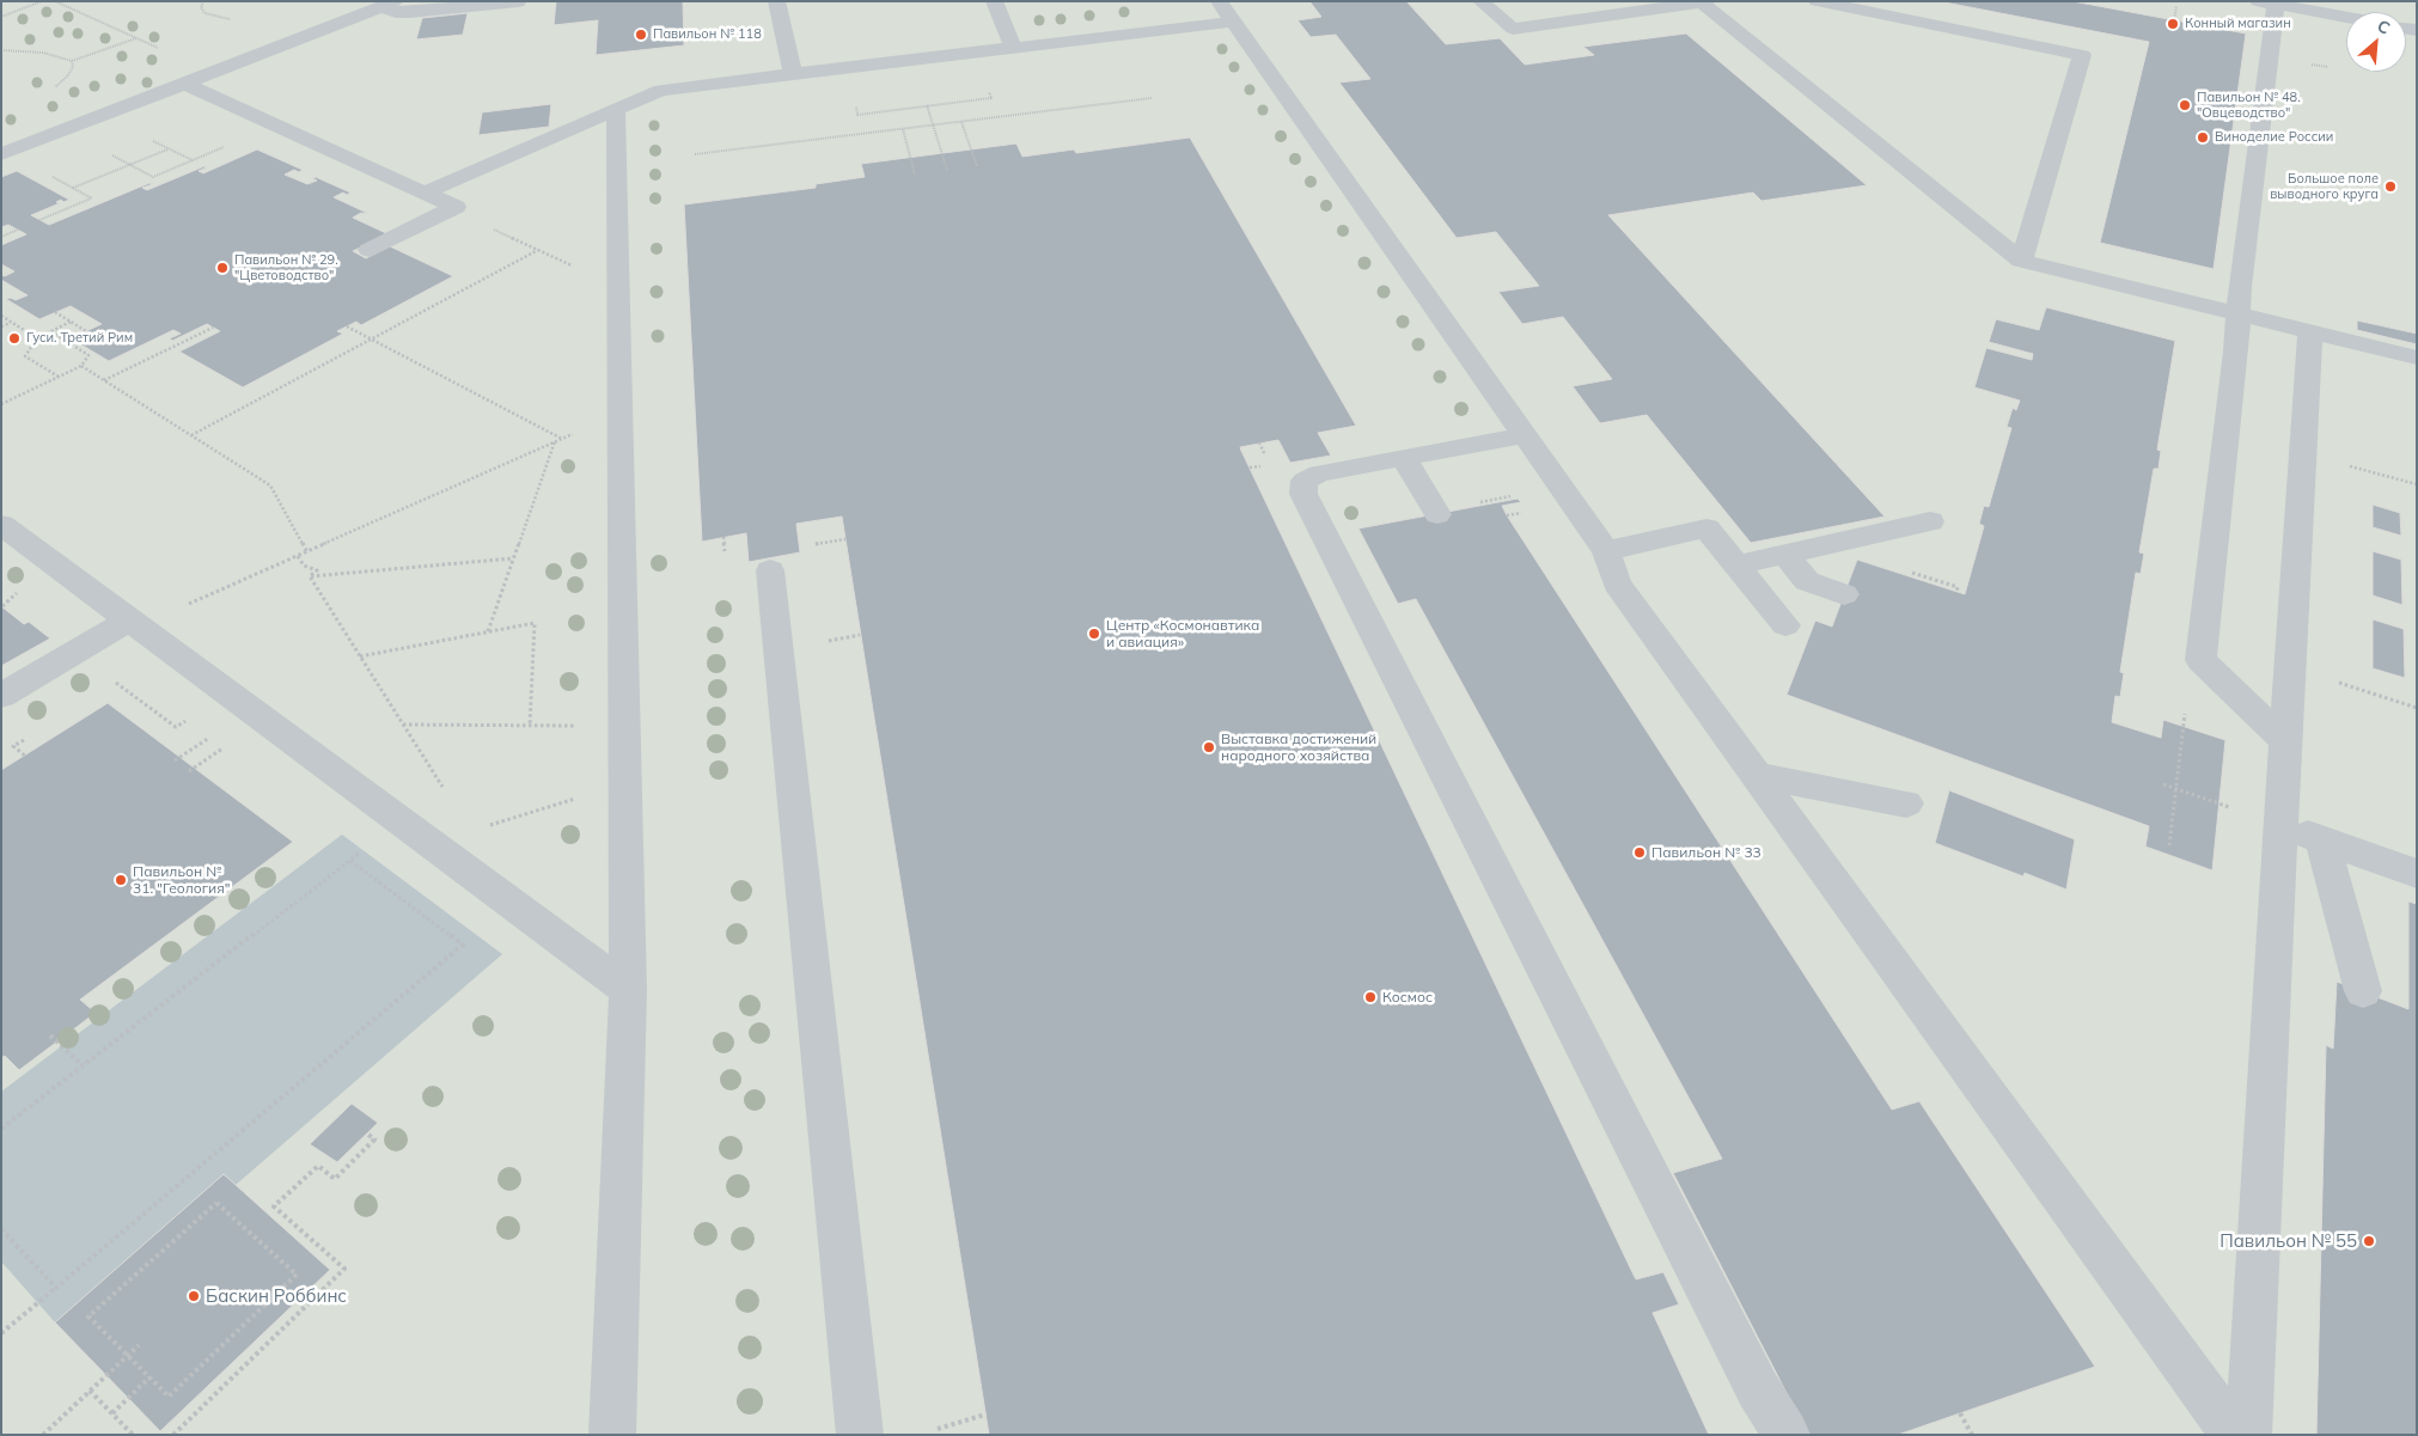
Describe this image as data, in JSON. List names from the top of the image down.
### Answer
{
  "places": [
    "Конный магазин",
    "Павильон № 118",
    "Павильон № 48. \"Овцеводство\"",
    "Виноделие России",
    "Большое поле выводного круга",
    "Павильон № 29. \"Цветоводство\"",
    "Гуси. Третий Рим",
    "Центр «Космонавтика и авиация»",
    "Выставка достижений народного хозяйства",
    "Павильон № 33",
    "Павильон № 31. \"Геология\"",
    "Космос",
    "Павильон № 55",
    "Баскин Роббинс"
  ],
  "north": "top right"
}
